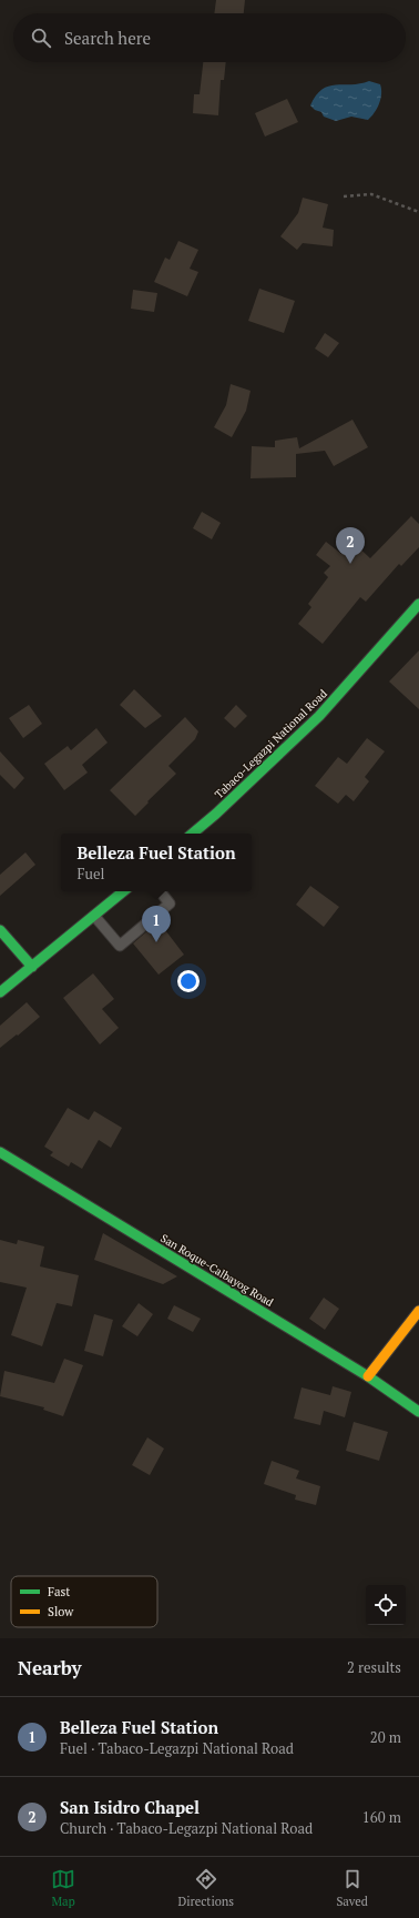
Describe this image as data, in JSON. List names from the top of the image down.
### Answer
{
  "streets": {
    "street": ["Tabaco-Legazpi National Road", "San Roque-Calbayog Road"]
  },
  "legend": ["Fast", "Slow"],
  "page": {
    "search": "Search here",
    "pins": ["2", "1"],
    "popup": ["Belleza Fuel Station", "Fuel"],
    "heading": ["Nearby", "2 results"],
    "list": [
      {
        "mark": "1",
        "name": "Belleza Fuel Station",
        "note": "Fuel · Tabaco-Legazpi National Road",
        "value": "20 m"
      },
      {
        "mark": "2",
        "name": "San Isidro Chapel",
        "note": "Church · Tabaco-Legazpi National Road",
        "value": "160 m"
      }
    ],
    "nav": ["Map", "Directions", "Saved"]
  }
}
